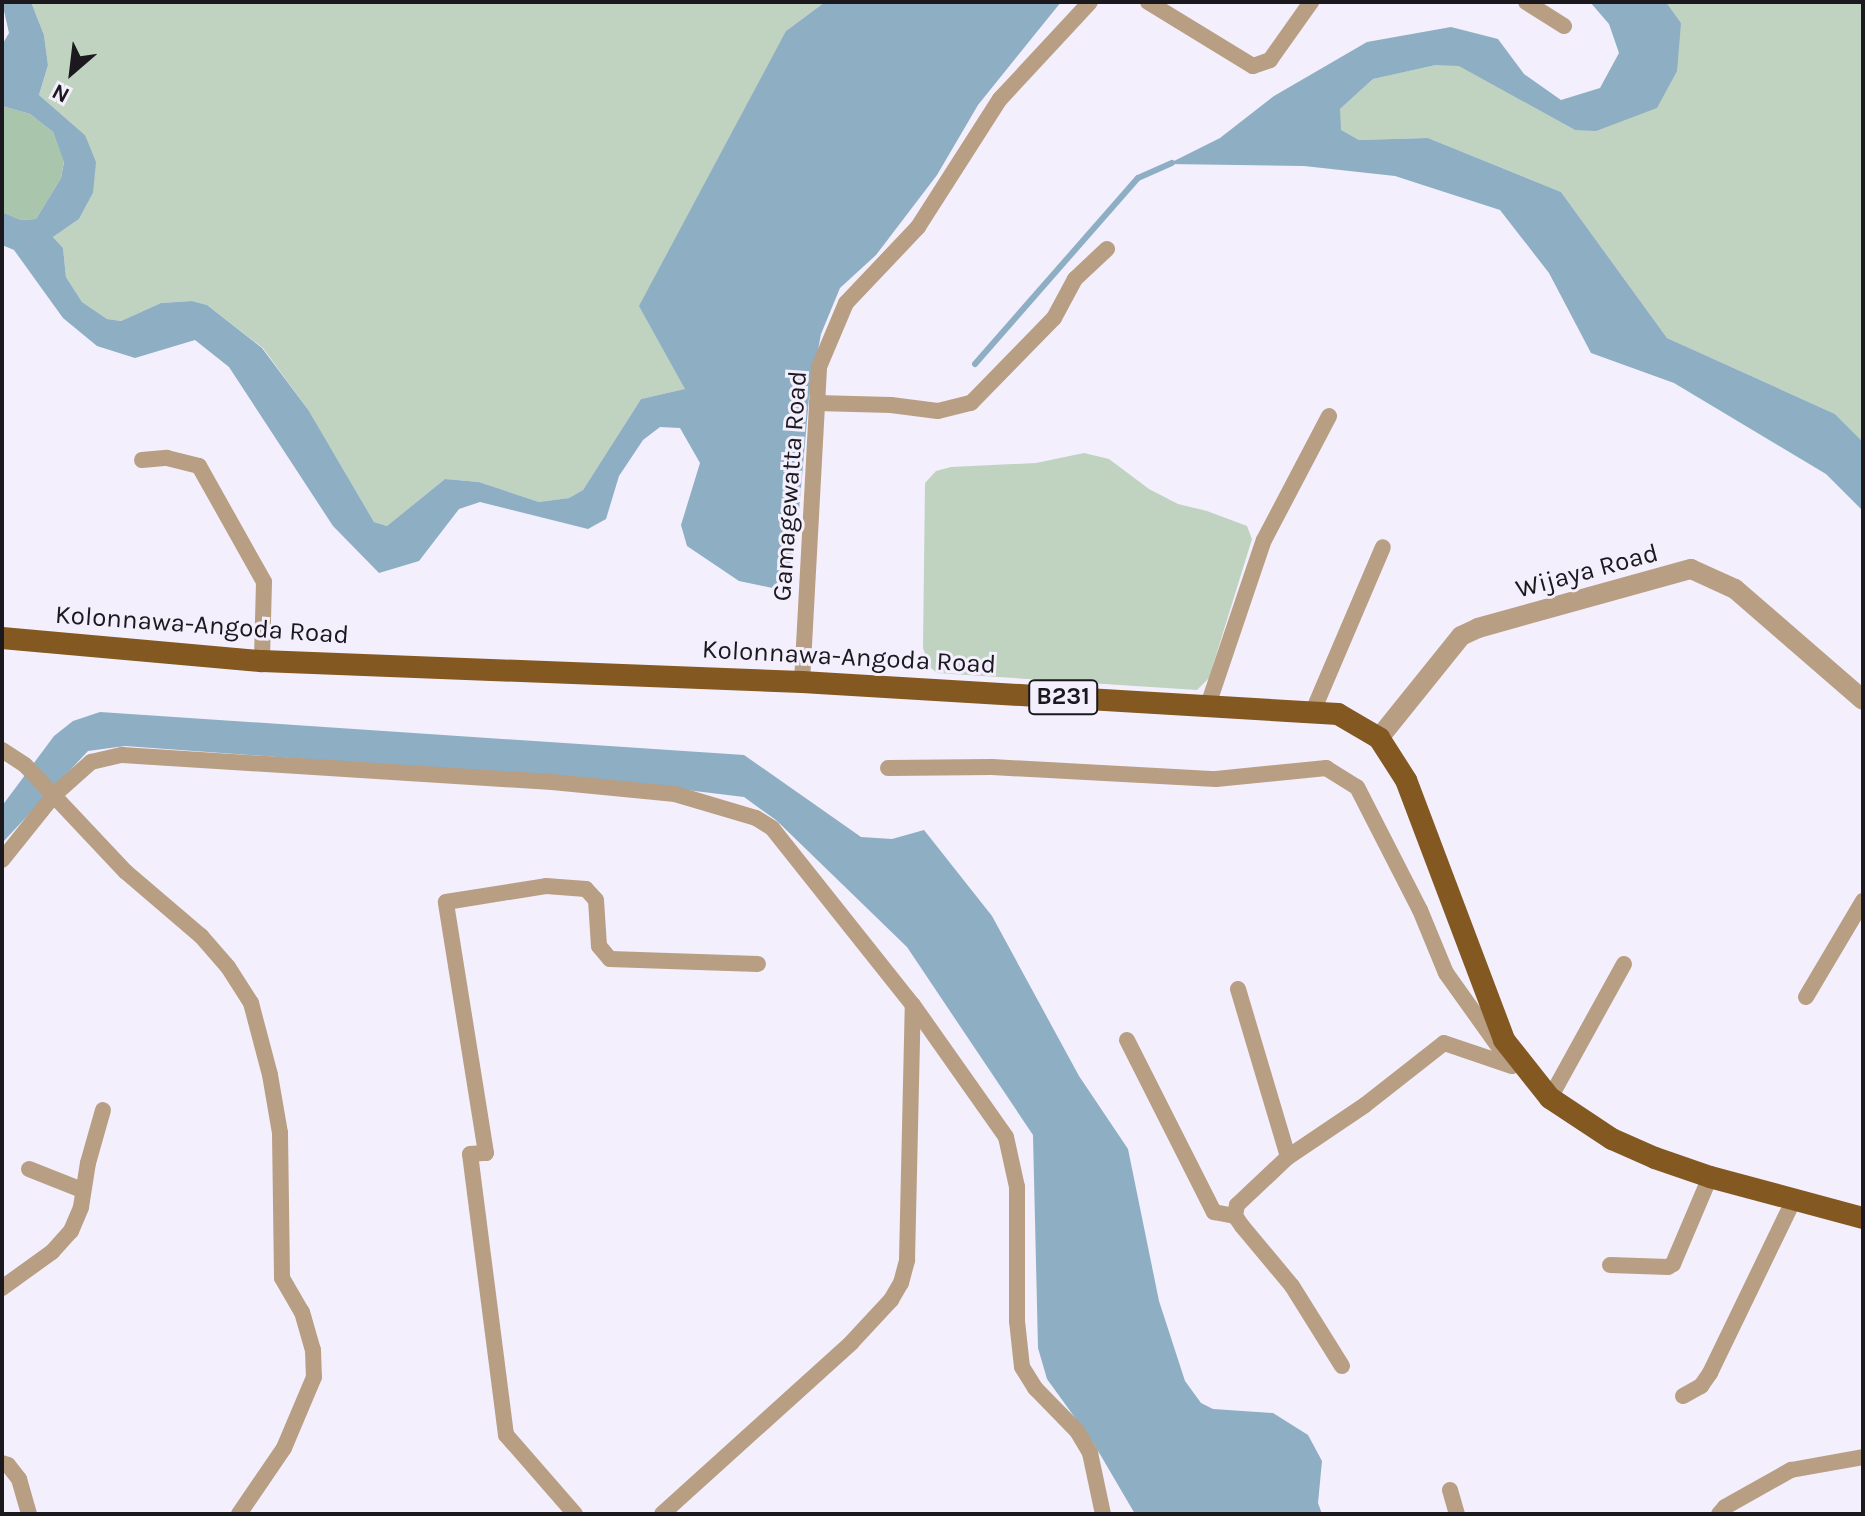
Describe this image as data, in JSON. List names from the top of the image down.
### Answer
{
  "streets": {
    "main road": ["Kolonnawa-Angoda Road", "B231"],
    "street": ["Gamagewatta Road", "Wijaya Road"]
  },
  "crossings": [
    ["Gamagewatta Road", "Kolonnawa-Angoda Road"],
    ["Wijaya Road", "Kolonnawa-Angoda Road"]
  ],
  "north": "bottom left"
}
